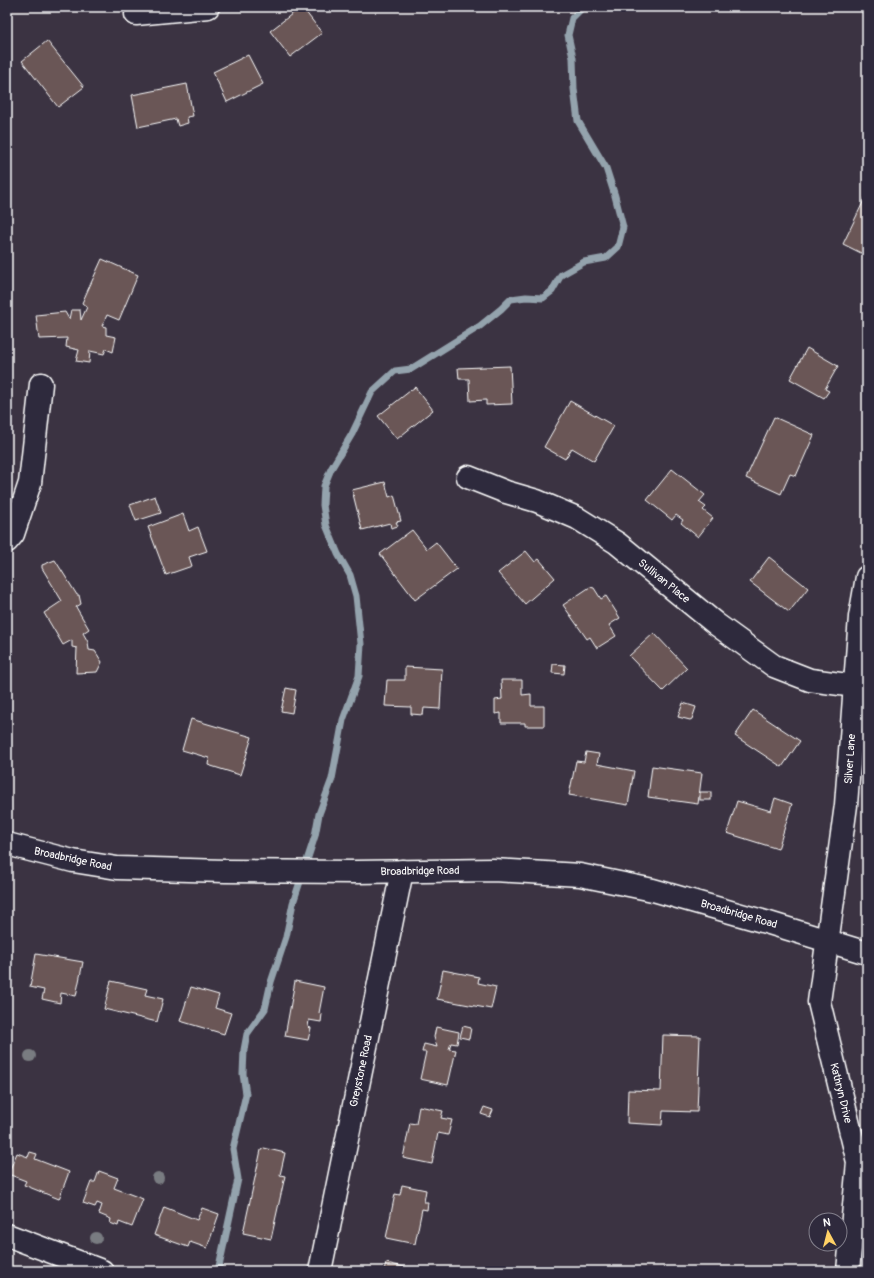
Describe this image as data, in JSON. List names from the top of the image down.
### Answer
{
  "streets": {
    "street": [
      "Sullivan Place",
      "Silver Lane",
      "Broadbridge Road",
      "Greystone Road",
      "Kathryn Drive"
    ]
  },
  "crossings": [
    ["Sullivan Place", "Silver Lane"],
    ["Silver Lane", "Broadbridge Road"],
    ["Silver Lane", "Kathryn Drive"],
    ["Broadbridge Road", "Greystone Road"],
    ["Broadbridge Road", "Kathryn Drive"]
  ],
  "north": "top"
}
